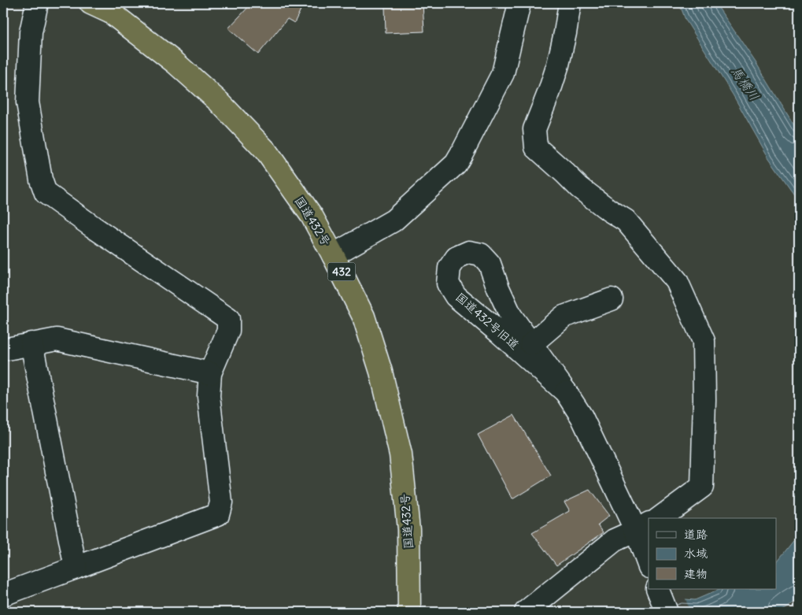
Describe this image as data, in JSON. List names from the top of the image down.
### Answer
{
  "streets": {
    "highway": ["国道432号", "432"],
    "street": ["国道432号旧道"]
  },
  "water": ["馬橋川"],
  "legend": ["道路", "水域", "建物"]
}
